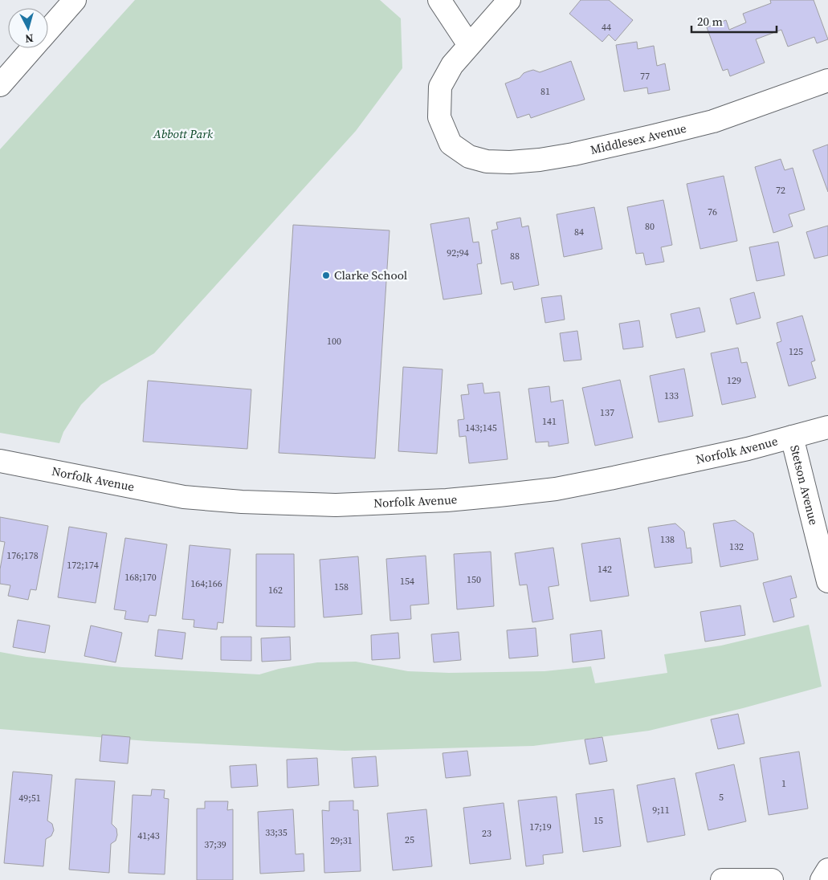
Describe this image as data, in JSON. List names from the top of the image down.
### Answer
{
  "streets": {
    "main road": ["Middlesex Avenue", "Norfolk Avenue", "Stetson Avenue"]
  },
  "crossings": [
    ["Norfolk Avenue", "Stetson Avenue"]
  ],
  "parks": ["Abbott Park"],
  "places": ["Clarke School"],
  "house_numbers": [
    "44",
    "77",
    "81",
    "72",
    "76",
    "80",
    "84",
    "92;94",
    "88",
    "100",
    "125",
    "129",
    "133",
    "137",
    "141",
    "143;145",
    "138",
    "132",
    "176;178",
    "172;174",
    "142",
    "168;170",
    "150",
    "154",
    "164;166",
    "158",
    "162",
    "1",
    "5",
    "49;51",
    "9;11",
    "15",
    "17;19",
    "33;35",
    "23",
    "41;43",
    "25",
    "29;31",
    "37;39"
  ],
  "scale_bar": "20 m",
  "north": "bottom"
}
